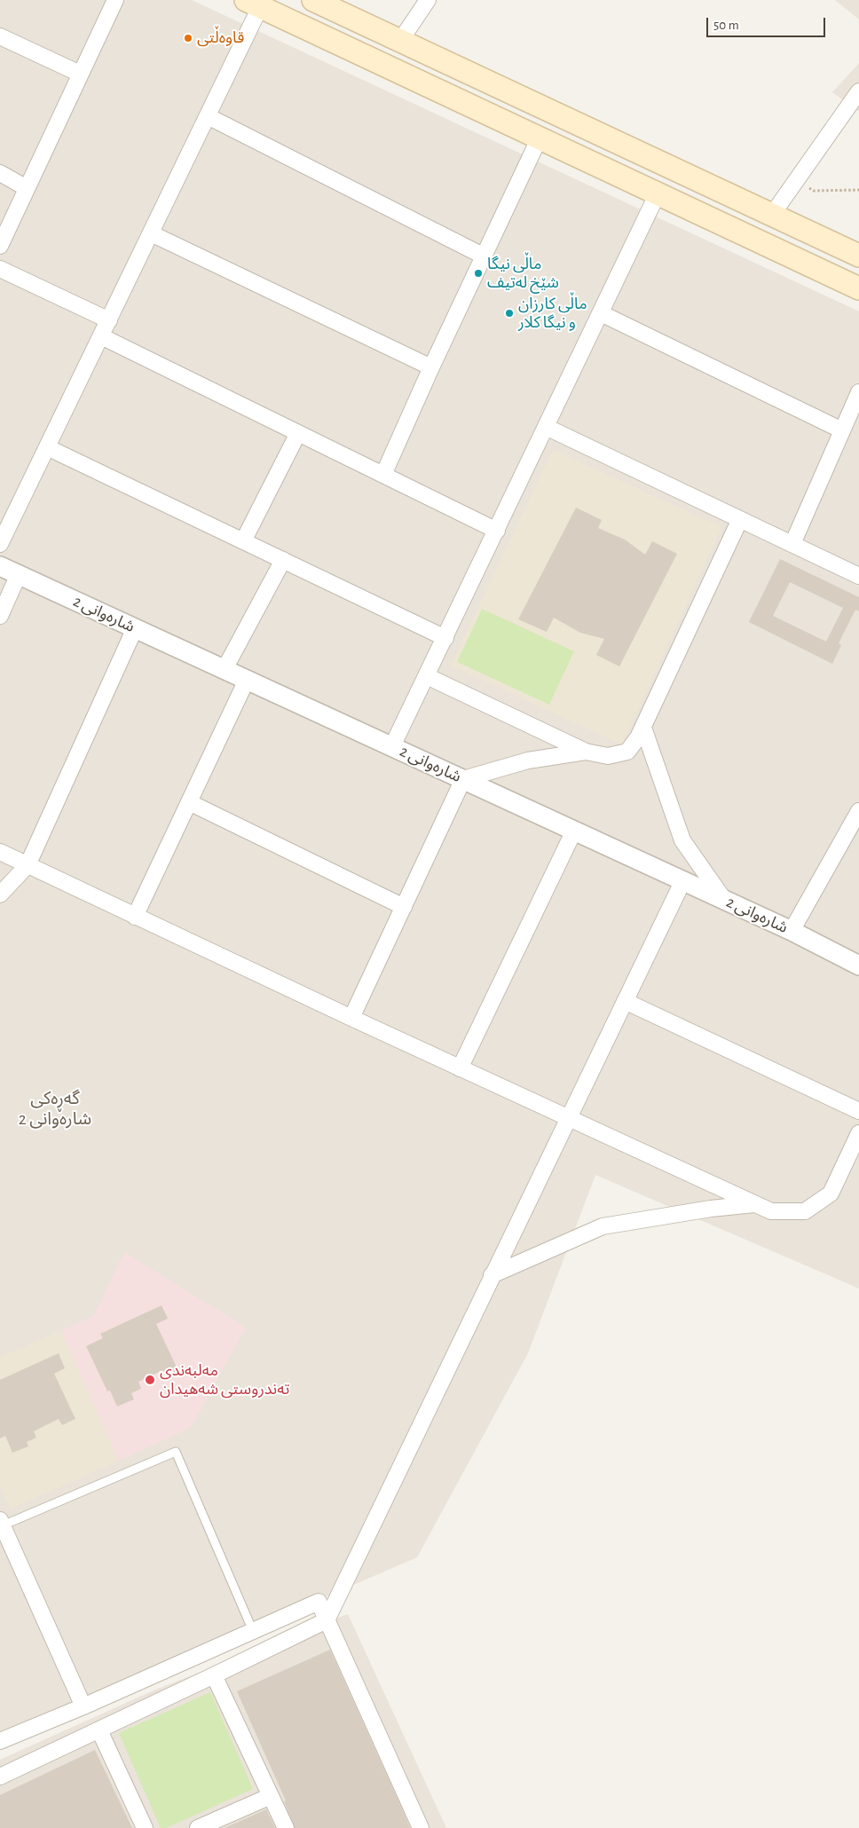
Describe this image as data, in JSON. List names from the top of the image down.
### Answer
{
  "streets": {
    "street": ["شارەوانی 2"]
  },
  "districts": ["گەڕەکی شارەوانی 2"],
  "places": [
    "قاوەڵتی",
    "ماڵی نیگا شێخ لەتیف",
    "ماڵی کارزان و نیگا کلار",
    "مەلبەندی تەندروستی شەهیدان"
  ],
  "scale_bar": "50 m"
}
